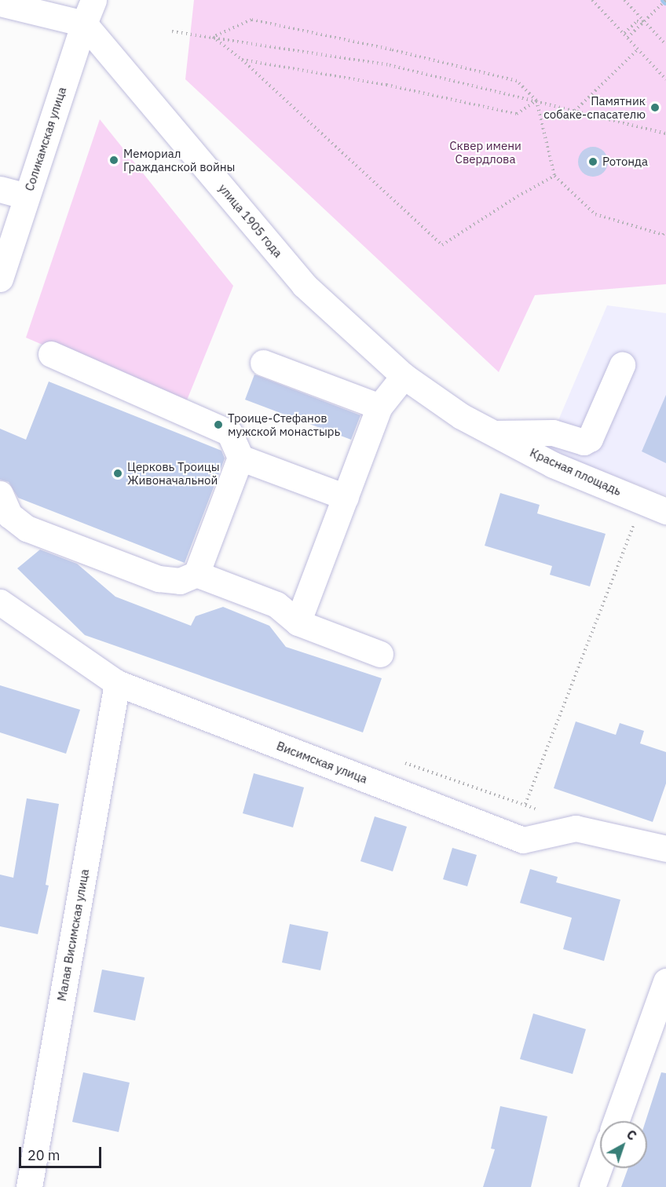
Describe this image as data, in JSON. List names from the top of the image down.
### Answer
{
  "streets": {
    "street": [
      "Соликамская улица",
      "улица 1905 года",
      "Красная площадь",
      "Висимская улица",
      "Малая Висимская улица"
    ]
  },
  "crossings": [
    ["Соликамская улица", "улица 1905 года"],
    ["улица 1905 года", "Красная площадь"],
    ["Висимская улица", "Малая Висимская улица"]
  ],
  "parks": ["Сквер имени Свердлова"],
  "places": [
    "Памятник собаке-спасателю",
    "Мемориал Гражданской войны",
    "Ротонда",
    "Троице-Стефанов мужской монастырь",
    "Церковь Троицы Живоначальной"
  ],
  "scale_bar": "20 m",
  "north": "top right"
}
